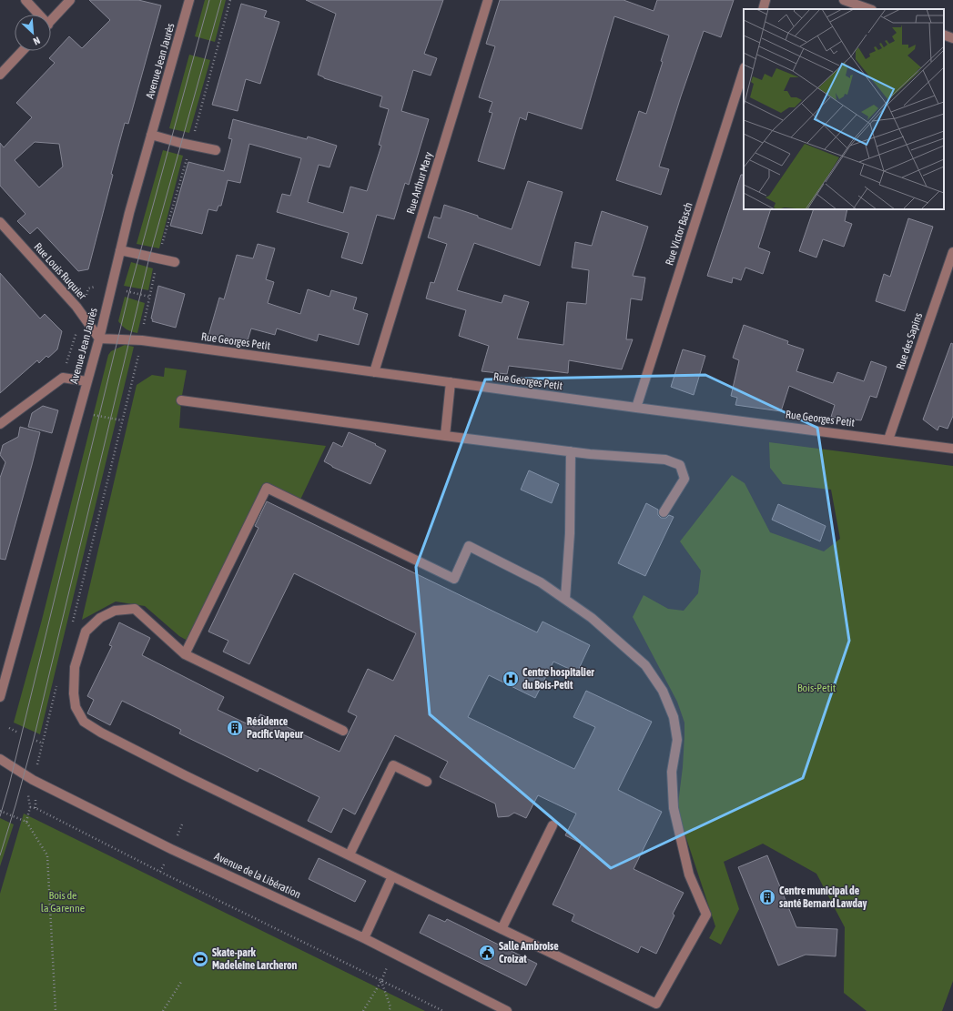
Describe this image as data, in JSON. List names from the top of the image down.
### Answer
{
  "streets": {
    "street": [
      "Avenue Jean Jaurès",
      "Rue Arthur Mary",
      "Rue Victor Basch",
      "Rue Louis Ruquier",
      "Rue Georges Petit",
      "Rue des Sapins",
      "Avenue de la Libération"
    ]
  },
  "crossings": [
    ["Avenue Jean Jaurès", "Rue Louis Ruquier"],
    ["Avenue Jean Jaurès", "Rue Georges Petit"],
    ["Rue Arthur Mary", "Rue Georges Petit"],
    ["Rue Victor Basch", "Rue Georges Petit"],
    ["Rue Louis Ruquier", "Rue Georges Petit"],
    ["Rue Georges Petit", "Rue des Sapins"]
  ],
  "parks": ["Bois-Petit", "Bois de la Garenne"],
  "places": {
    "hospital": ["Centre hospitalier du Bois-Petit"],
    "building": ["Résidence Pacific Vapeur", "Centre municipal de santé Bernard Lawday"],
    "public building": ["Salle Ambroise Croizat"],
    "sports": ["Skate-park Madeleine Larcheron"]
  },
  "north": "bottom right"
}
